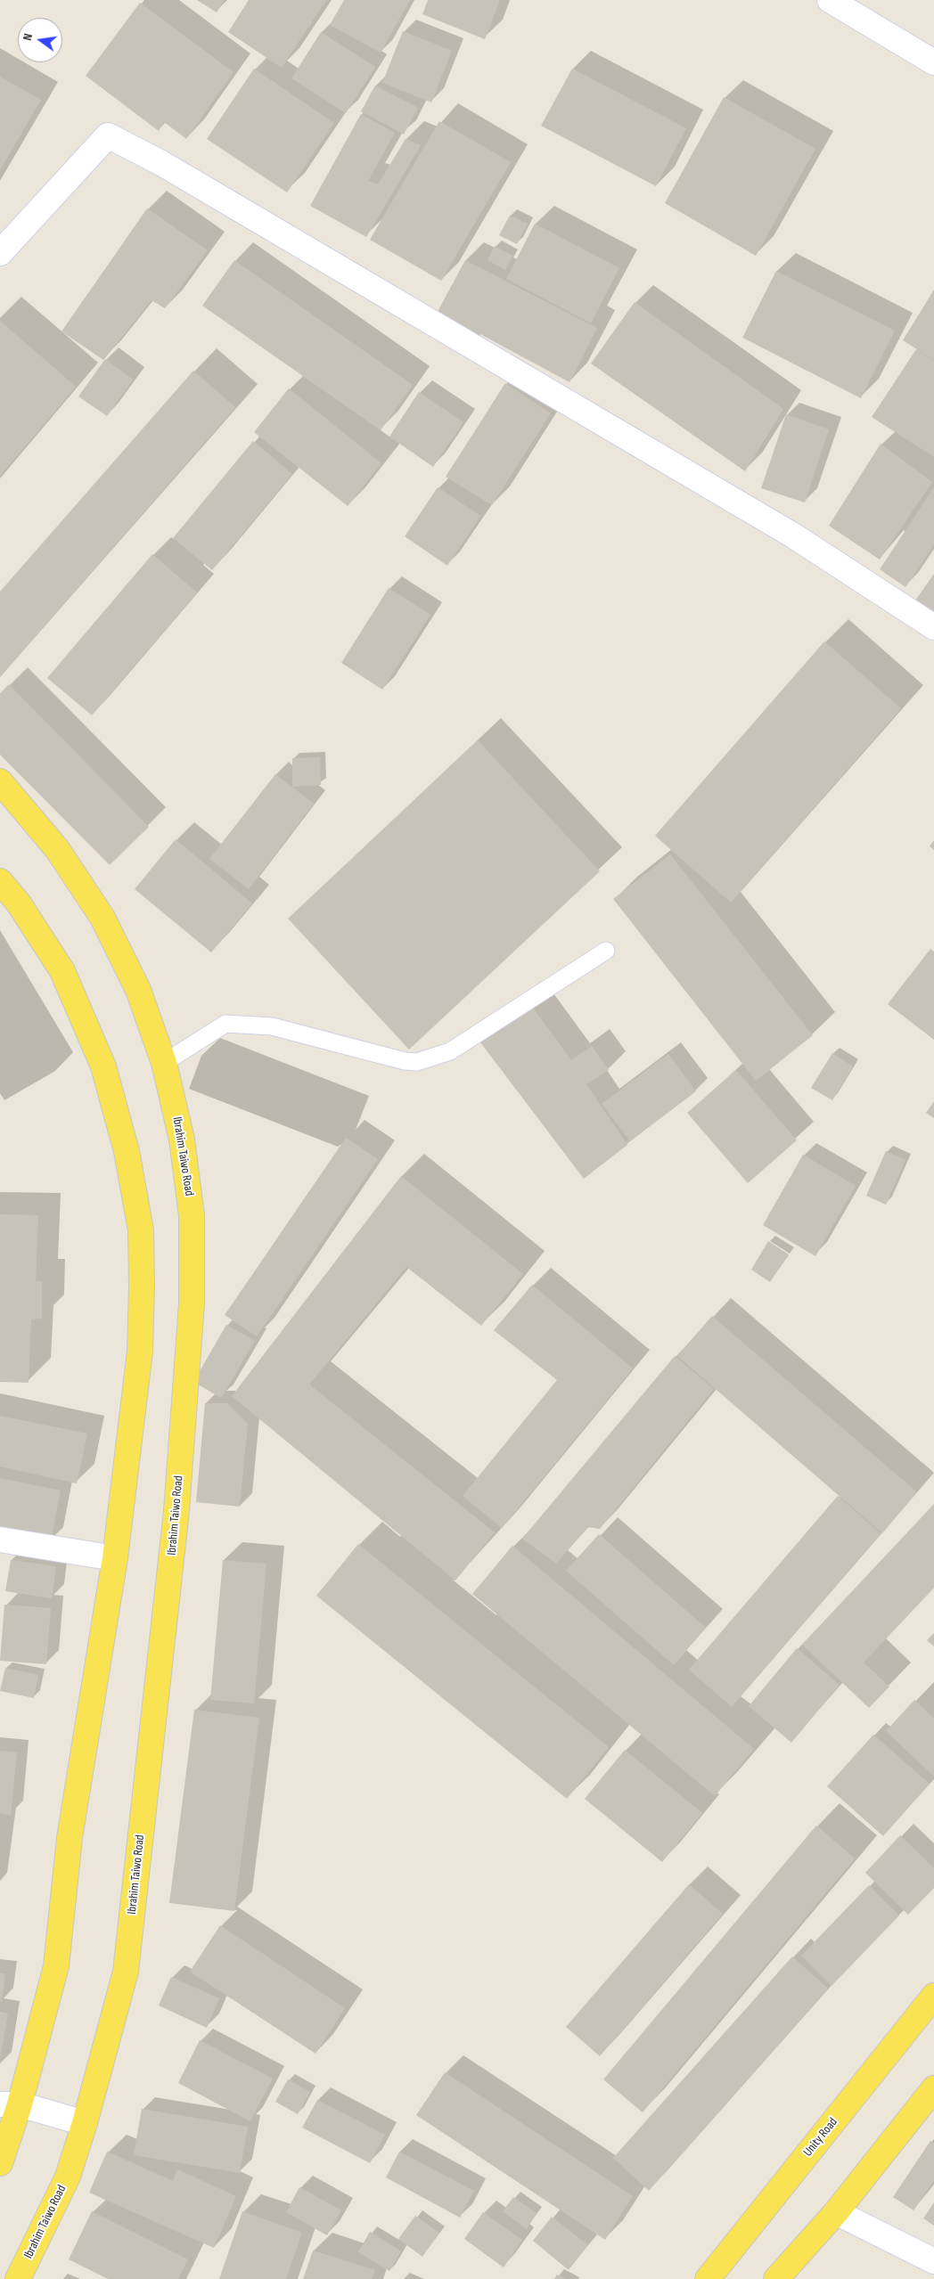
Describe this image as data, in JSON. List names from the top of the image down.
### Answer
{
  "streets": {
    "main road": ["Ibrahim Taiwo Road", "Unity Road"]
  },
  "north": "left"
}
